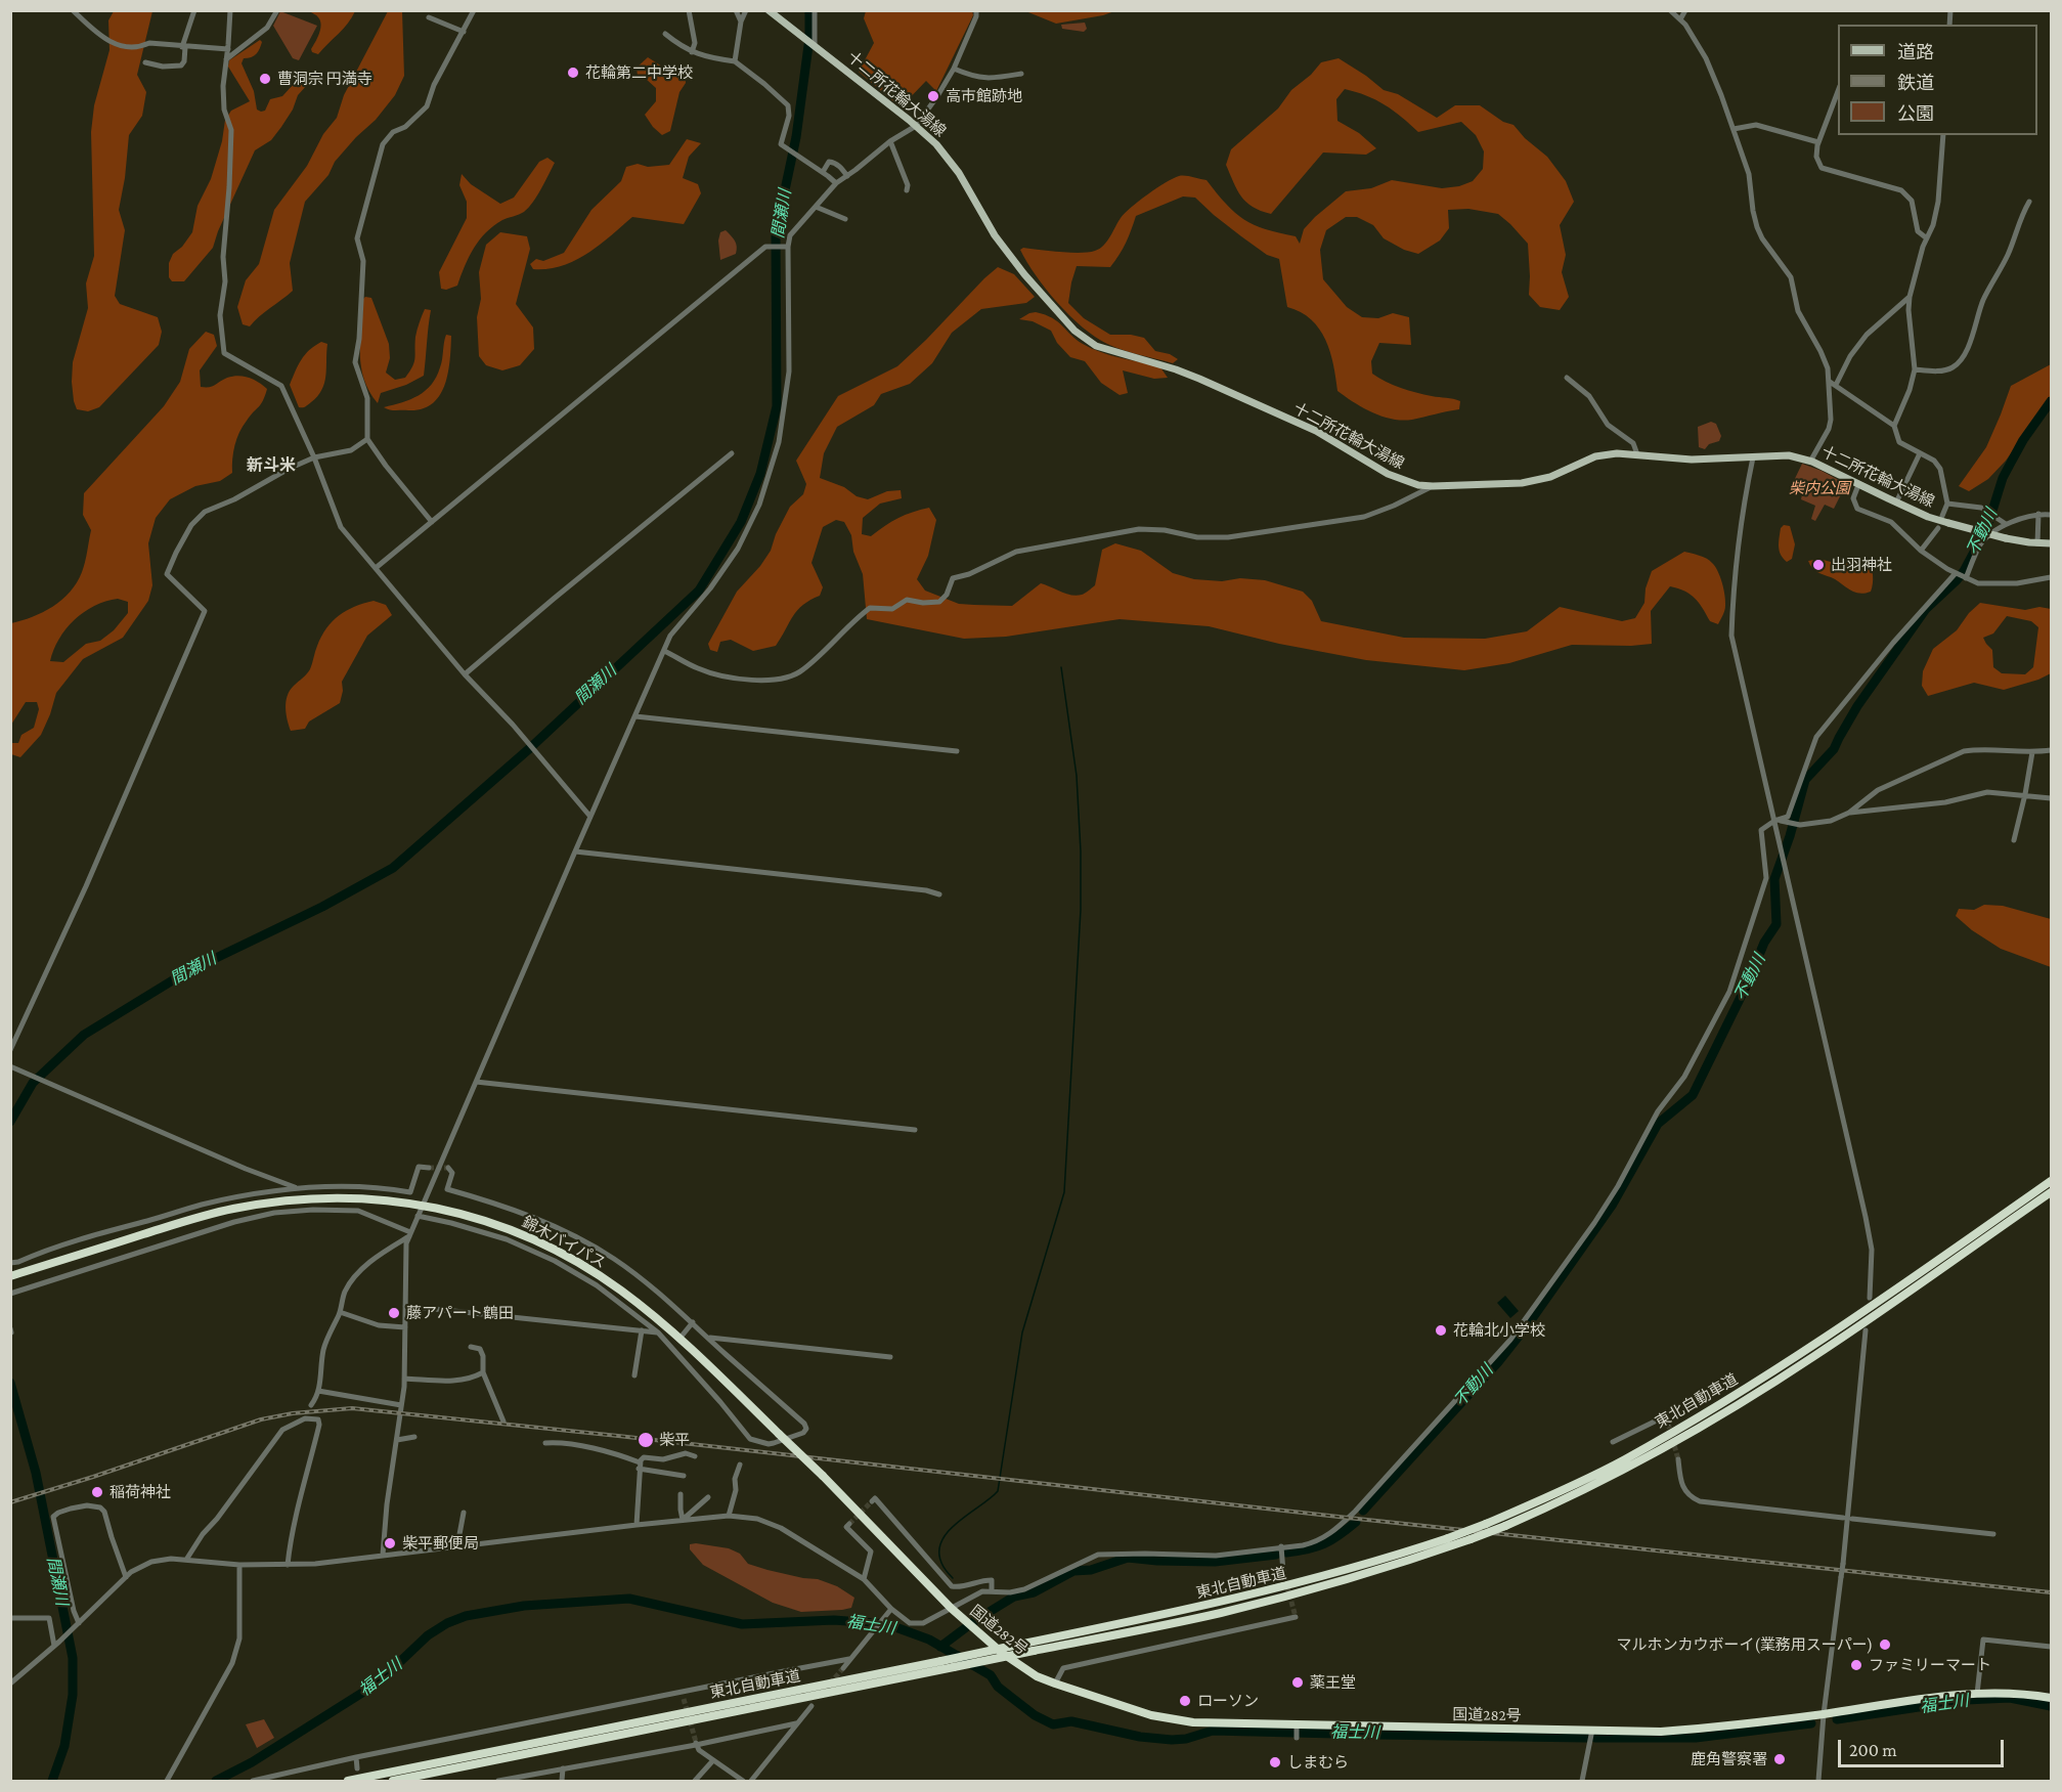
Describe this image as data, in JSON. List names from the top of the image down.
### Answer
{
  "streets": {
    "highway": ["錦木バイパス", "東北自動車道", "国道282号"],
    "main road": ["十二所花輪大湯線"]
  },
  "crossings": [
    ["錦木バイパス", "国道282号"]
  ],
  "districts": ["新斗米"],
  "water": ["間瀬川", "不動川", "福士川"],
  "parks": ["柴内公園"],
  "places": [
    "花輪第二中学校",
    "曹洞宗 円満寺",
    "高市館跡地",
    "出羽神社",
    "藤アパート鶴田",
    "花輪北小学校",
    "柴平",
    "稲荷神社",
    "柴平郵便局",
    "マルホンカウボーイ(業務用スーパー)",
    "ファミリーマート",
    "薬王堂",
    "ローソン",
    "鹿角警察署",
    "しまむら"
  ],
  "legend": ["道路", "鉄道", "公園"],
  "scale_bar": "200 m"
}
